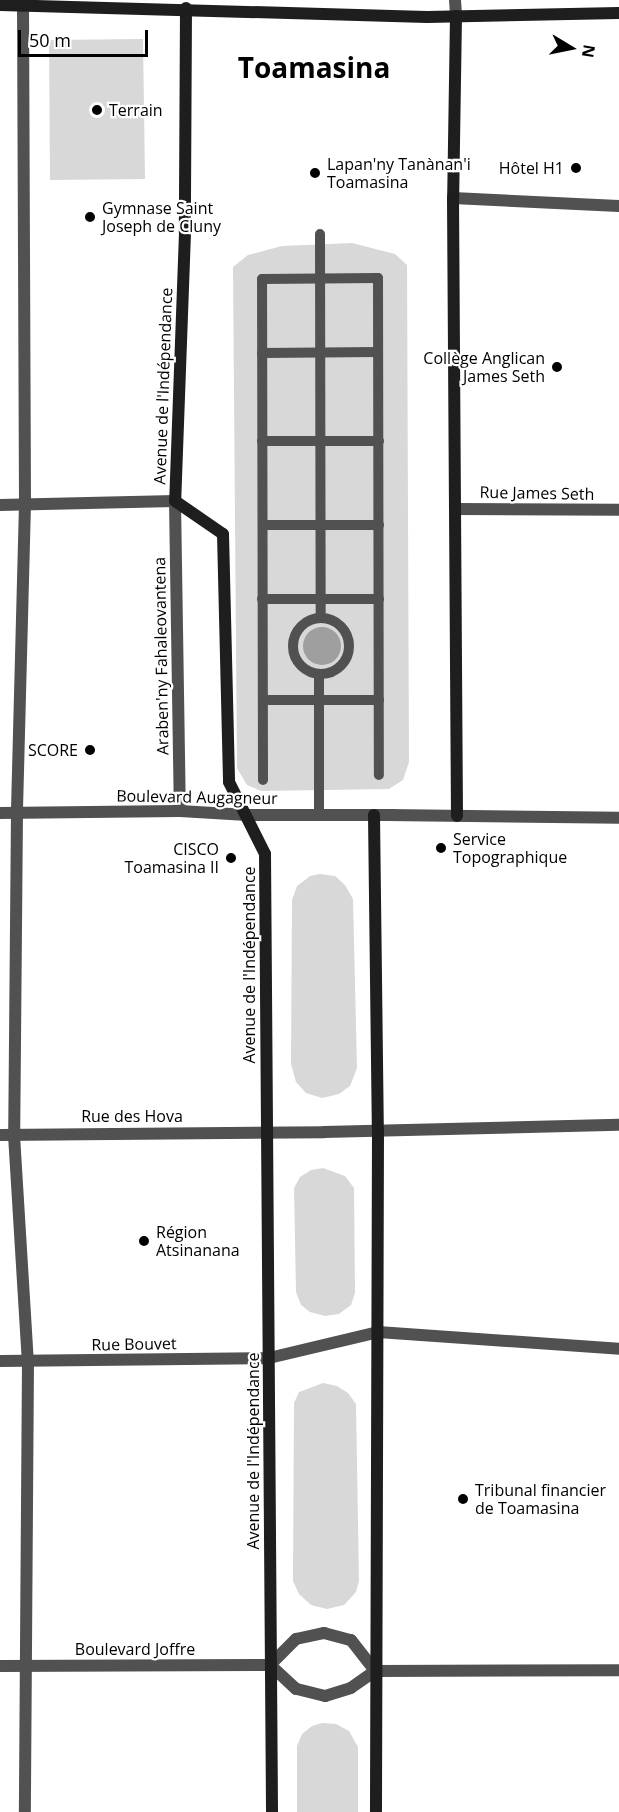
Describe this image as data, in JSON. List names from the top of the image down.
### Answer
{
  "streets": {
    "main road": ["Avenue de l'Indépendance"],
    "street": [
      "Rue James Seth",
      "Araben'ny Fahaleovantena",
      "Boulevard Augagneur",
      "Rue des Hova",
      "Rue Bouvet",
      "Boulevard Joffre"
    ]
  },
  "crossings": [
    ["Avenue de l'Indépendance", "Araben'ny Fahaleovantena"],
    ["Avenue de l'Indépendance", "Boulevard Augagneur"],
    ["Avenue de l'Indépendance", "Rue des Hova"],
    ["Avenue de l'Indépendance", "Rue Bouvet"],
    ["Avenue de l'Indépendance", "Boulevard Joffre"],
    ["Araben'ny Fahaleovantena", "Boulevard Augagneur"]
  ],
  "districts": ["Toamasina"],
  "places": [
    "Terrain",
    "Hôtel H1",
    "Lapan'ny Tanànan'i Toamasina",
    "Gymnase Saint Joseph de Cluny",
    "Collège Anglican James Seth",
    "SCORE",
    "Service Topographique",
    "CISCO Toamasina II",
    "Région Atsinanana",
    "Tribunal financier de Toamasina"
  ],
  "scale_bar": "50 m",
  "north": "right"
}
